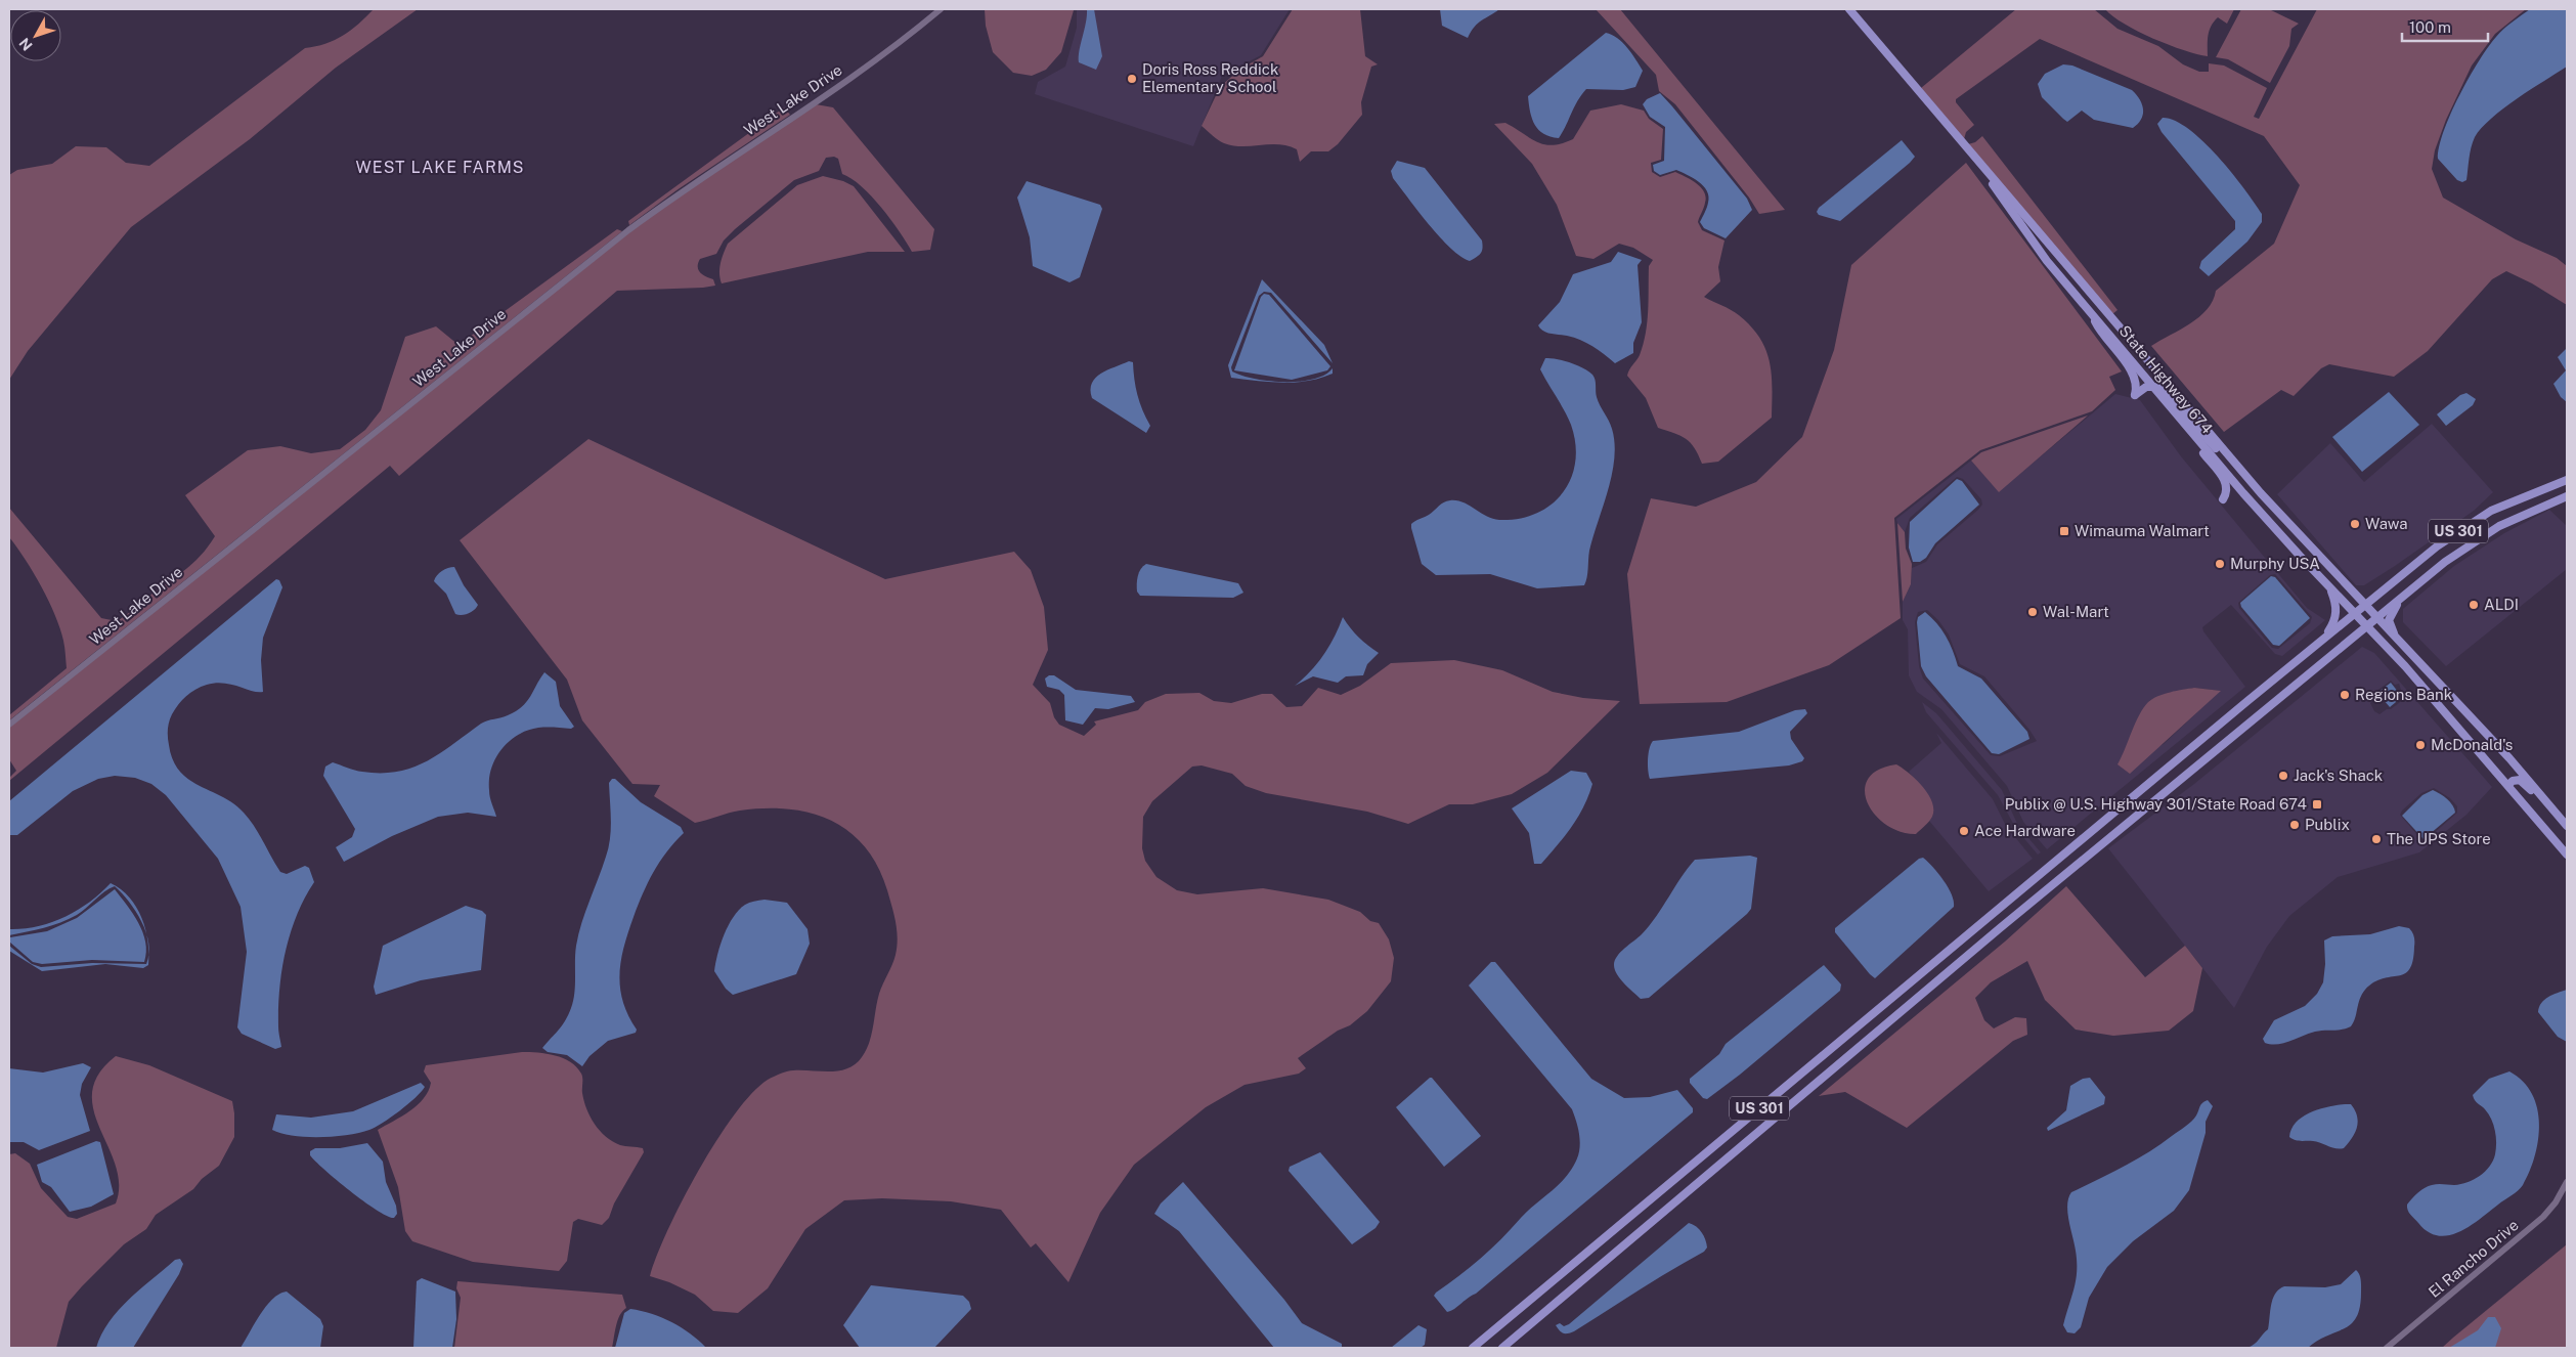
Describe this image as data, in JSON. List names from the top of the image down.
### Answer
{
  "streets": {
    "main road": ["State Highway 674", "US 301"],
    "street": ["West Lake Drive", "El Rancho Drive"]
  },
  "crossings": [
    ["State Highway 674", "US 301"]
  ],
  "districts": ["WEST LAKE FARMS"],
  "places": {
    "other": [
      "Doris Ross Reddick Elementary School",
      "Wawa",
      "Murphy USA",
      "ALDI",
      "Wal-Mart",
      "Regions Bank",
      "McDonald's",
      "Jack's Shack",
      "Publix",
      "Ace Hardware",
      "The UPS Store"
    ],
    "transit": ["Wimauma Walmart", "Publix @ U.S. Highway 301/State Road 674"]
  },
  "scale_bar": "100 m",
  "north": "bottom left"
}
